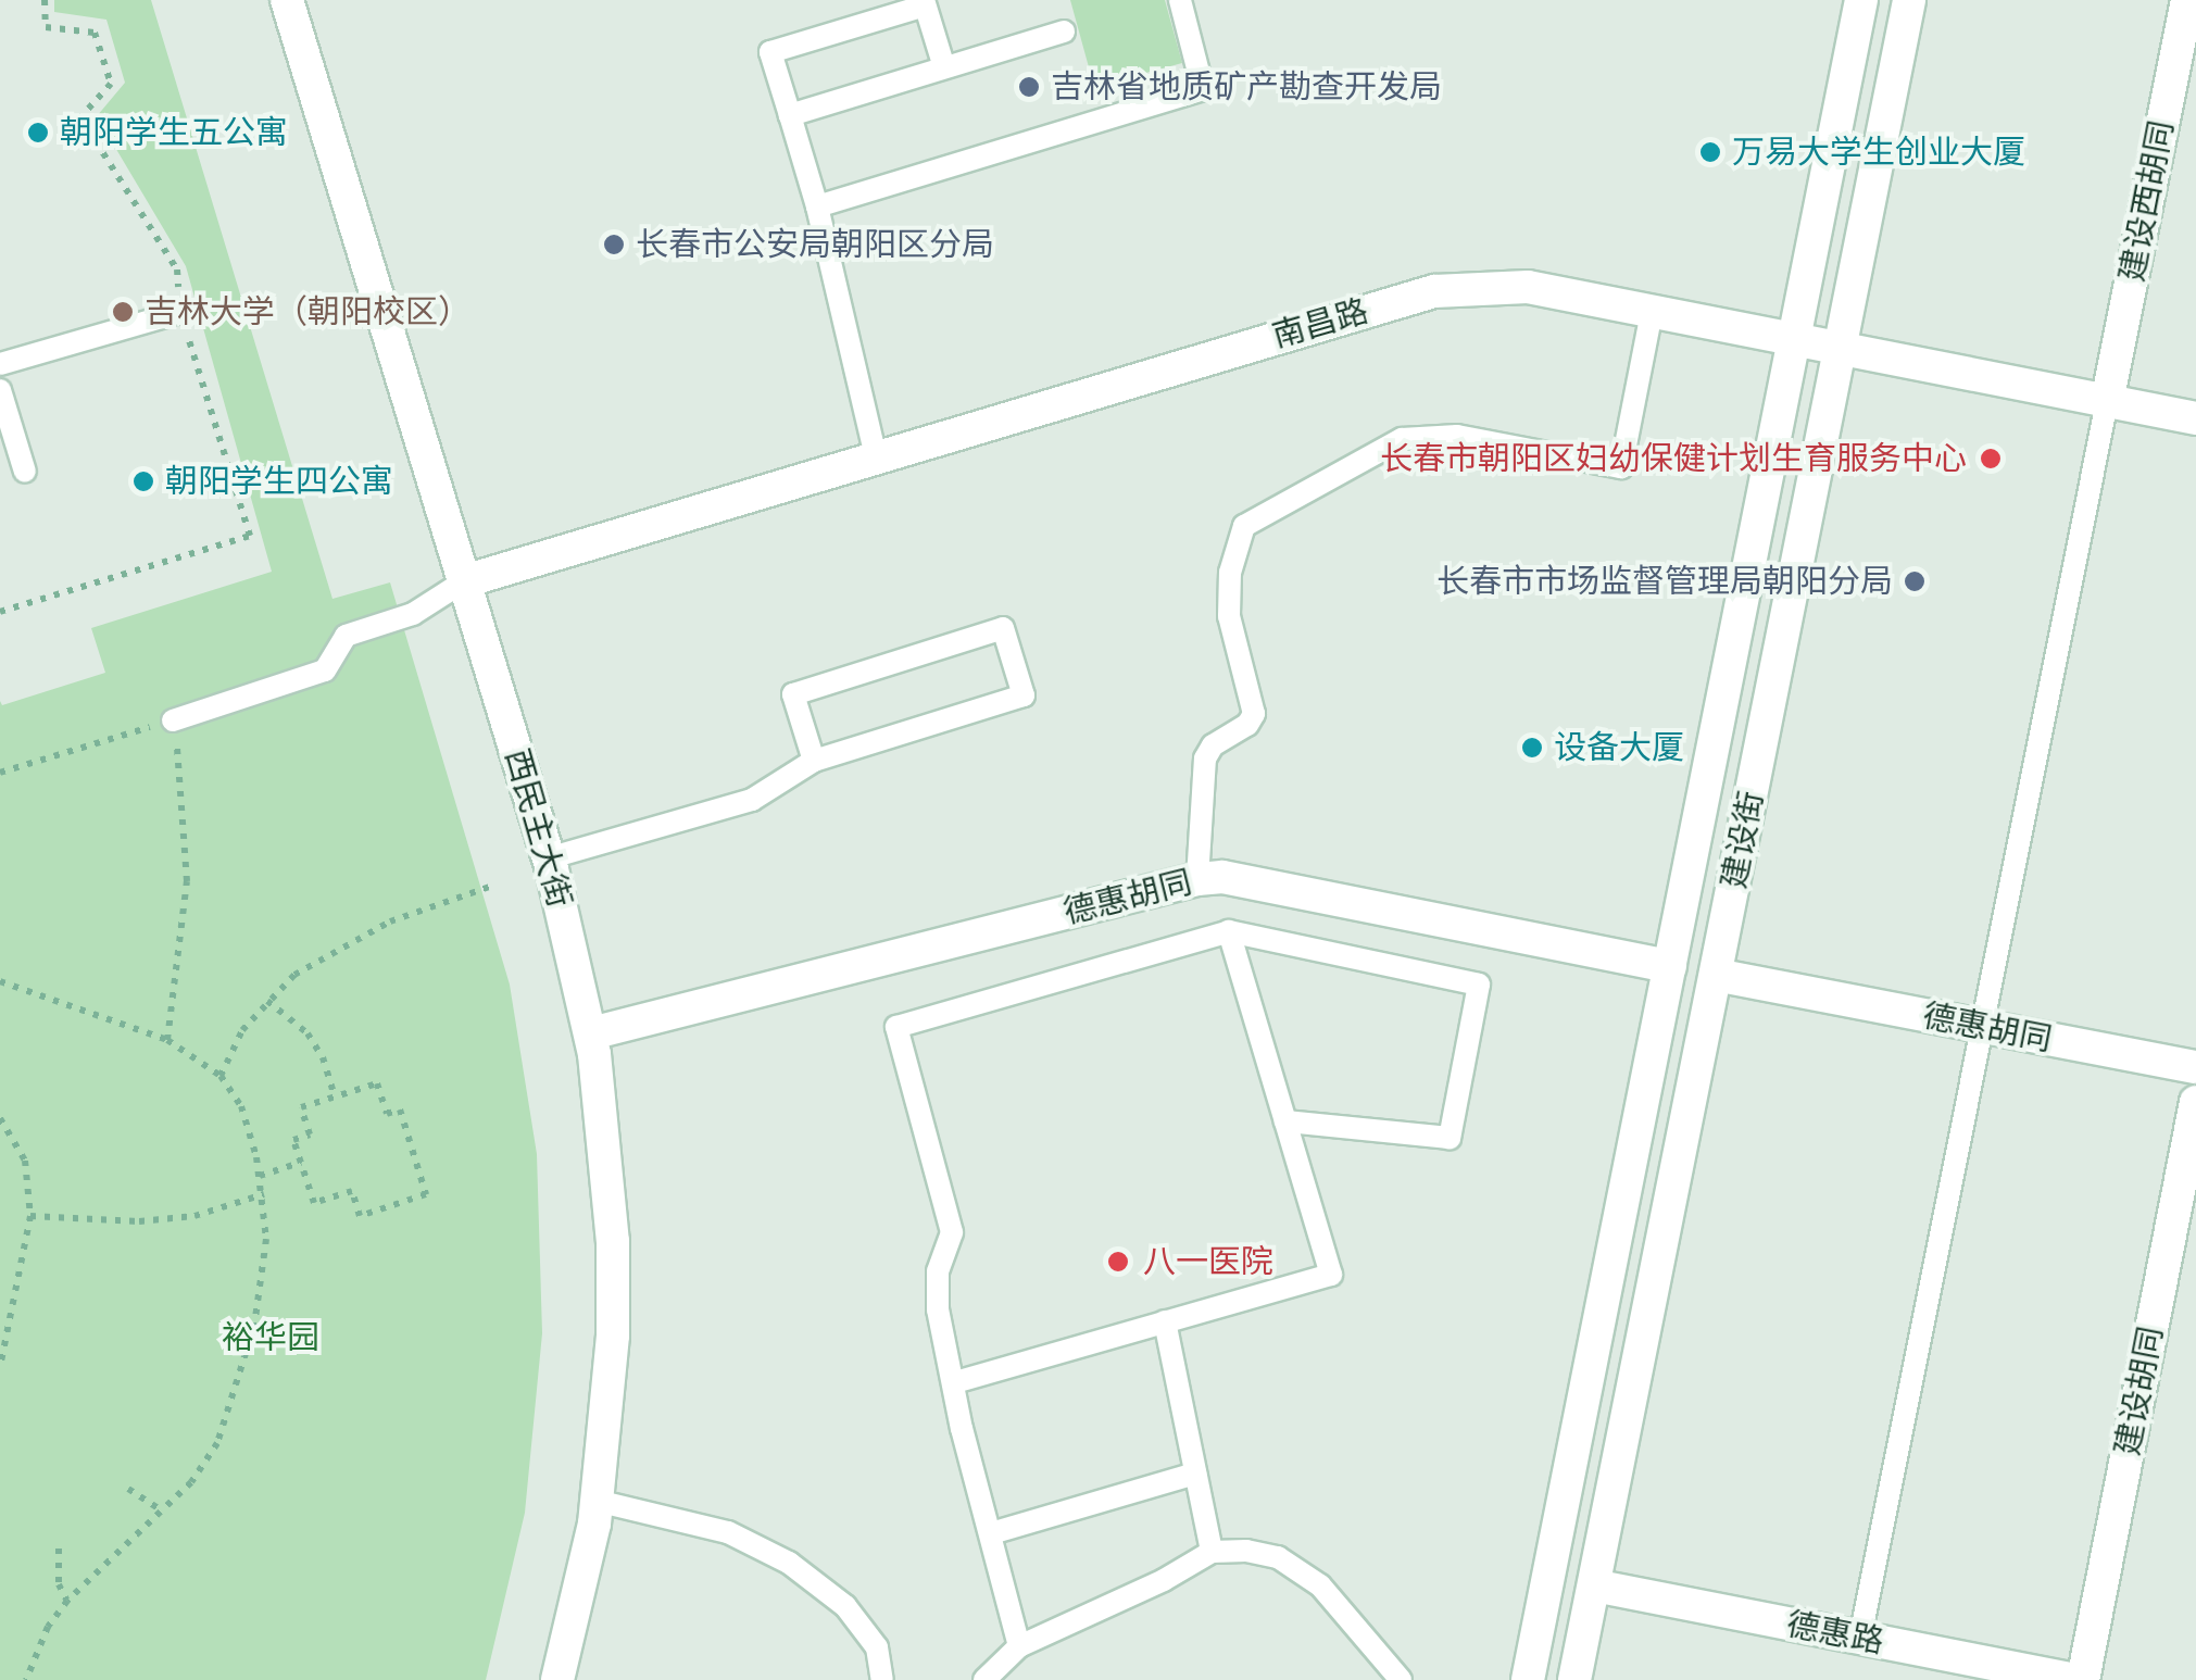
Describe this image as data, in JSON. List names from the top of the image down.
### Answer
{
  "streets": {
    "main road": [
      "建设西胡同",
      "南昌路",
      "西民主大街",
      "建设街",
      "德惠胡同",
      "建设胡同",
      "德惠路"
    ]
  },
  "crossings": [
    ["建设西胡同", "南昌路"],
    ["南昌路", "西民主大街"],
    ["南昌路", "建设街"],
    ["西民主大街", "德惠胡同"],
    ["建设街", "德惠胡同"],
    ["建设街", "德惠路"],
    ["建设胡同", "德惠路"]
  ],
  "parks": ["裕华园"],
  "places": [
    "吉林省地质矿产勘查开发局",
    "朝阳学生五公寓",
    "万易大学生创业大厦",
    "长春市公安局朝阳区分局",
    "吉林大学（朝阳校区）",
    "长春市朝阳区妇幼保健计划生育服务中心",
    "朝阳学生四公寓",
    "长春市市场监督管理局朝阳分局",
    "设备大厦",
    "八一医院"
  ]
}
